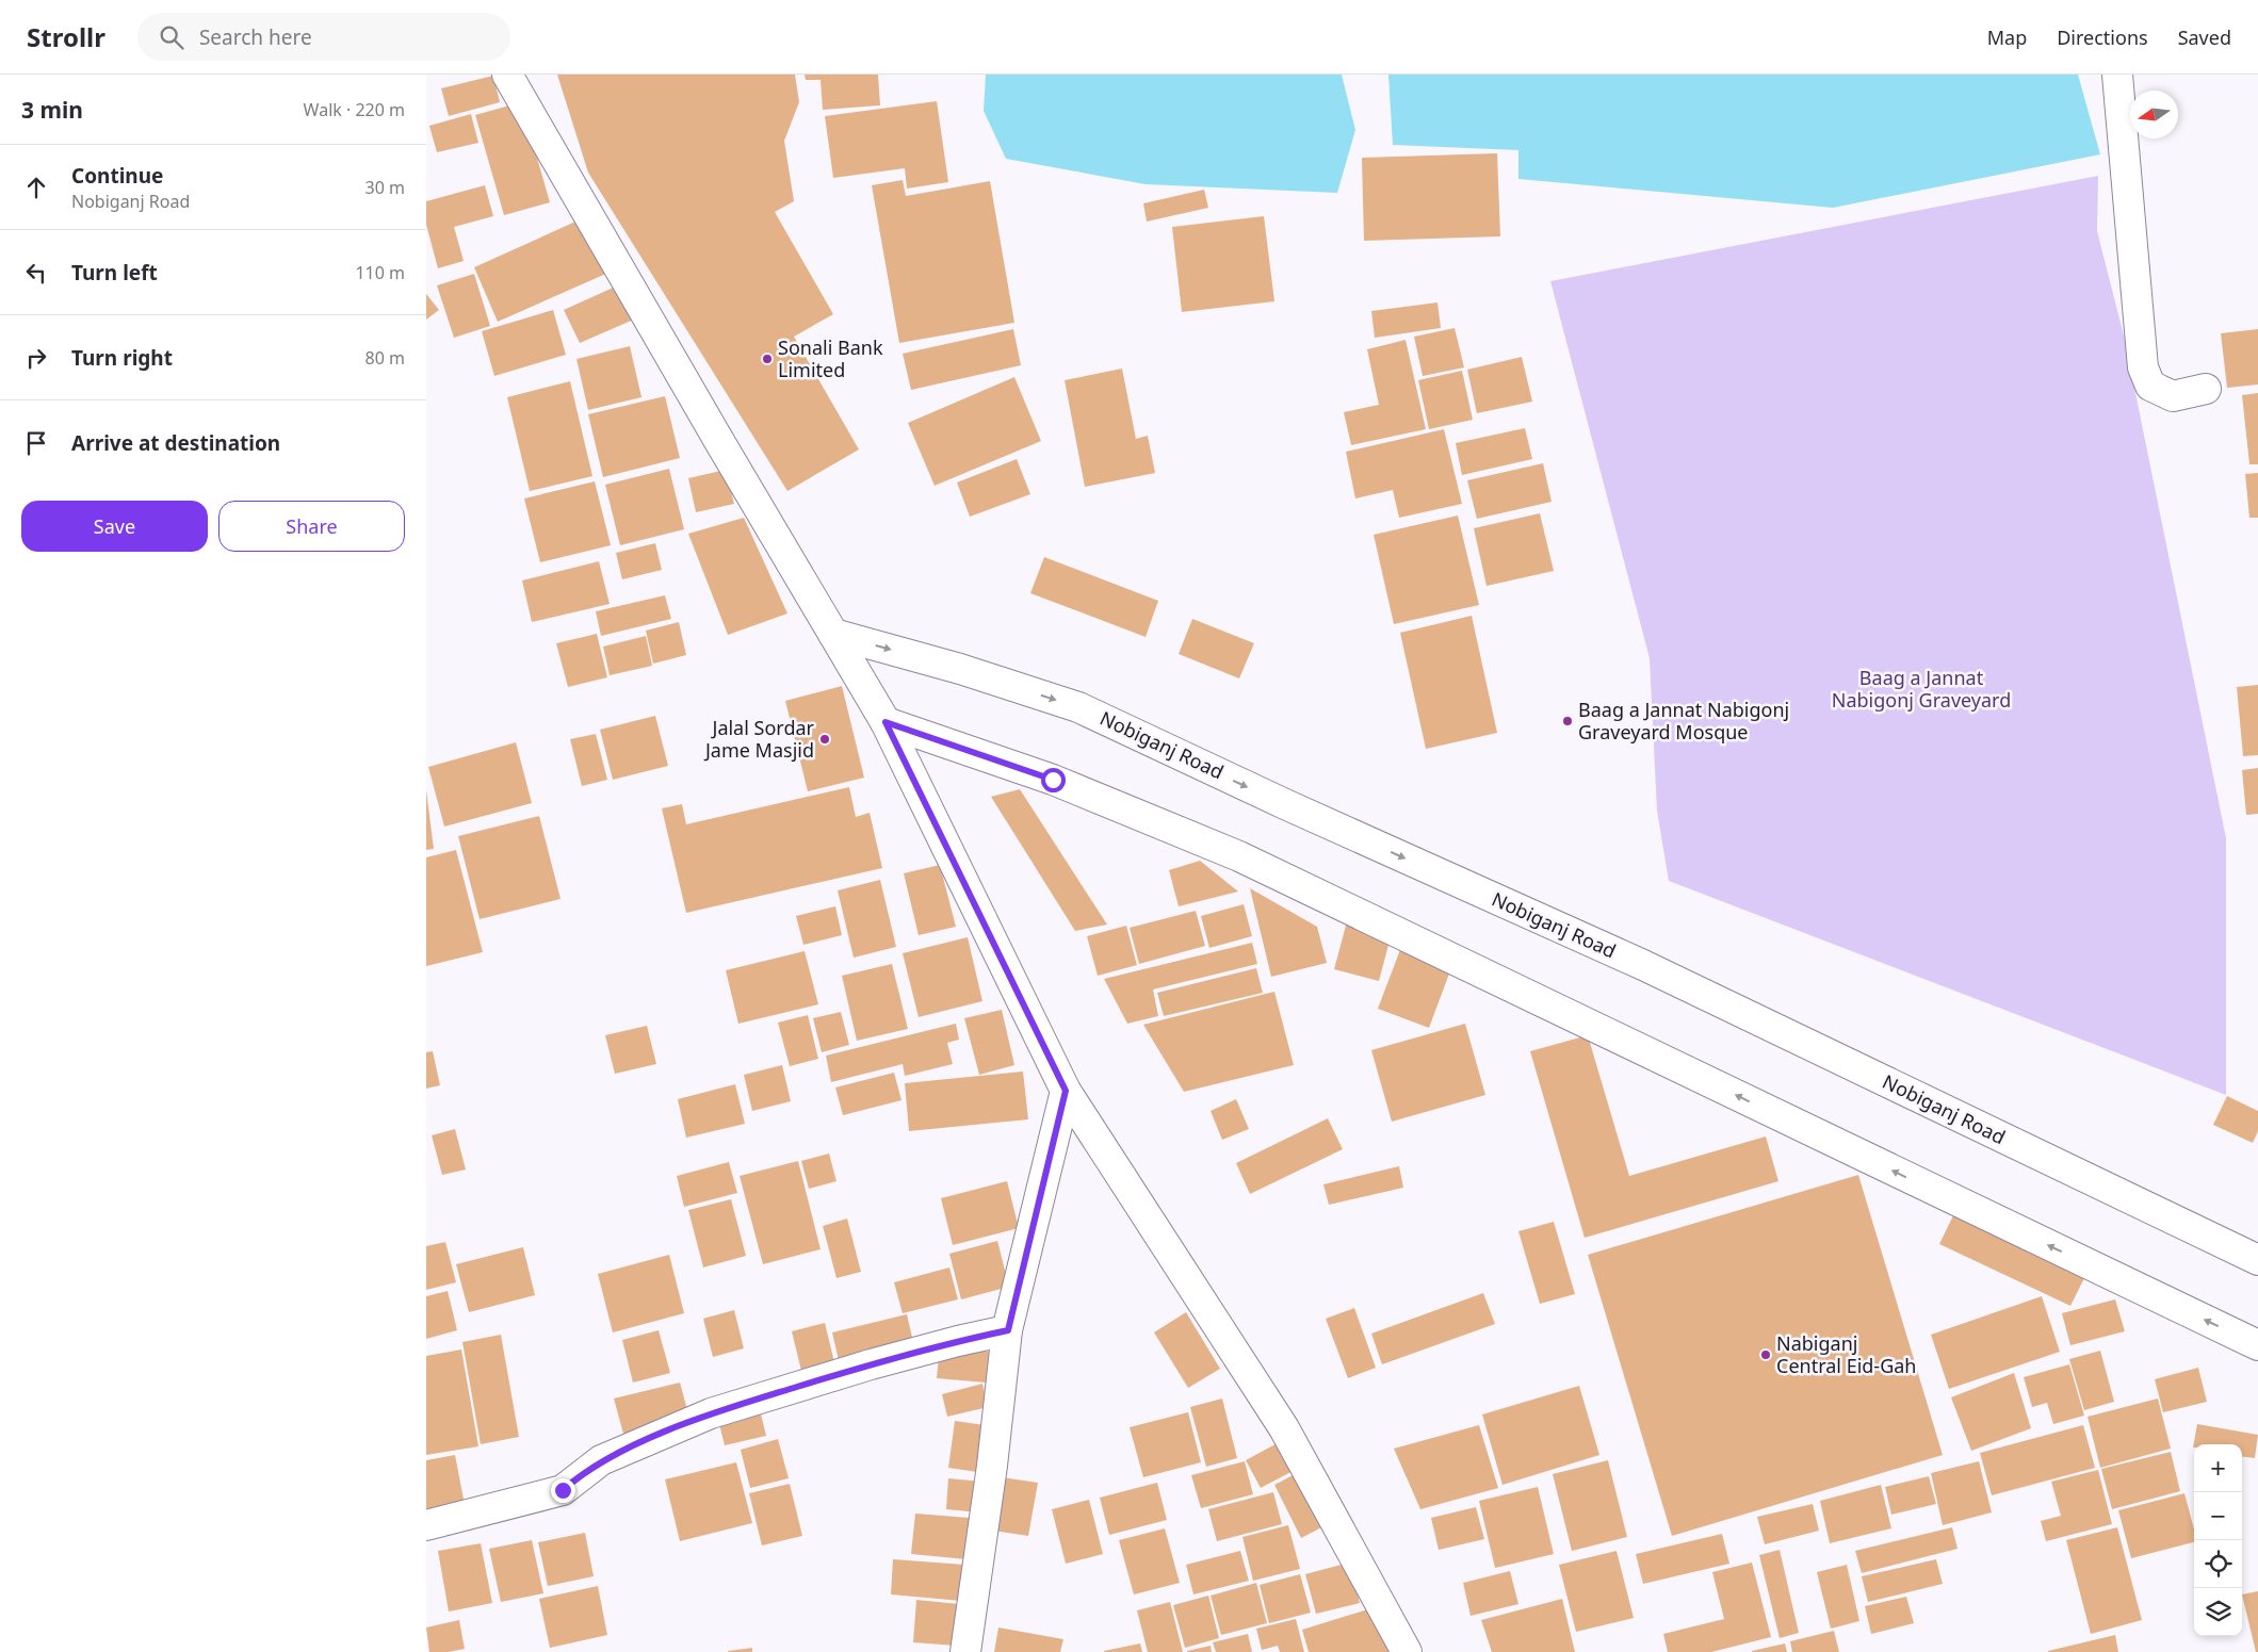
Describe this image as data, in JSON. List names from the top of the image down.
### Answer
{
  "streets": {
    "main road": ["Nobiganj Road"]
  },
  "parks": ["Baag a Jannat Nabigonj Graveyard"],
  "places": [
    "Sonali Bank Limited",
    "Baag a Jannat Nabigonj Graveyard Mosque",
    "Jalal Sordar Jame Masjid",
    "Nabiganj Central Eid-Gah"
  ],
  "north": "left",
  "page": {
    "header": "Strollr",
    "search": "Search here",
    "nav": ["Map", "Directions", "Saved"],
    "heading": ["3 min", "Walk · 220 m"],
    "list": [
      ["Continue", "Nobiganj Road", "30 m"],
      ["Turn left", "110 m"],
      ["Turn right", "80 m"],
      "Arrive at destination"
    ],
    "buttons": ["Save", "Share"],
    "map_buttons": ["+", "−"]
  }
}
